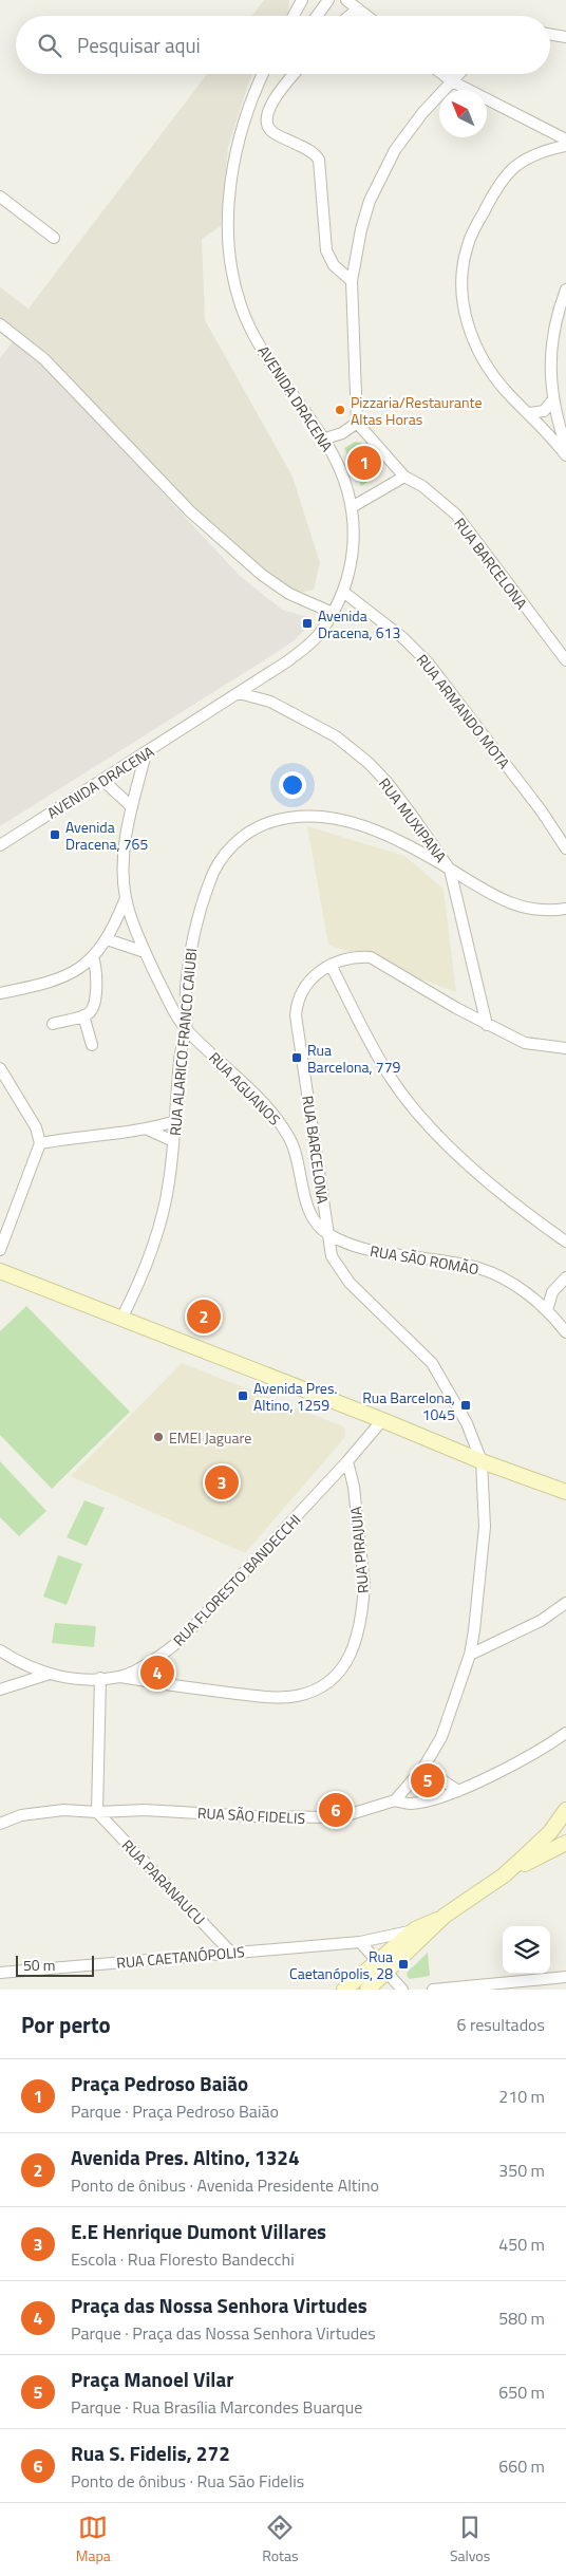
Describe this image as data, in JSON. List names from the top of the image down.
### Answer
{
  "streets": {
    "main road": ["RUA CAETANÓPOLIS"],
    "street": [
      "AVENIDA DRACENA",
      "RUA BARCELONA",
      "RUA ARMANDO MOTA",
      "RUA MUXIPANA",
      "RUA ALARICO FRANCO CAIUBI",
      "RUA AGUANOS",
      "RUA SÃO ROMÃO",
      "RUA PIRAJUIA",
      "RUA FLORESTO BANDECCHI",
      "RUA SÃO FIDELIS",
      "RUA PARANAUCU"
    ]
  },
  "crossings": [
    ["AVENIDA DRACENA", "RUA ARMANDO MOTA"],
    ["AVENIDA DRACENA", "RUA MUXIPANA"],
    ["AVENIDA DRACENA", "RUA AGUANOS"],
    ["RUA BARCELONA", "RUA MUXIPANA"],
    ["RUA BARCELONA", "RUA AGUANOS"],
    ["RUA BARCELONA", "RUA SÃO ROMÃO"],
    ["RUA MUXIPANA", "RUA ALARICO FRANCO CAIUBI"],
    ["RUA ALARICO FRANCO CAIUBI", "RUA AGUANOS"],
    ["RUA AGUANOS", "RUA SÃO ROMÃO"],
    ["RUA PIRAJUIA", "RUA FLORESTO BANDECCHI"],
    ["RUA SÃO FIDELIS", "RUA PARANAUCU"],
    ["RUA PARANAUCU", "RUA CAETANÓPOLIS"]
  ],
  "places": {
    "other": ["Pizzaria/Restaurante Altas Horas", "EMEI Jaguare"],
    "transit": [
      "Avenida Dracena, 613",
      "Avenida Dracena, 765",
      "Rua Barcelona, 779",
      "Avenida Pres. Altino, 1259",
      "Rua Barcelona, 1045",
      "Rua Caetanópolis, 28"
    ]
  },
  "scale_bar": "50 m",
  "north": "top left",
  "page": {
    "search": "Pesquisar aqui",
    "pins": [
      "1",
      "2",
      "3",
      "4",
      "5",
      "6"
    ],
    "scale": "50 m",
    "heading": ["Por perto", "6 resultados"],
    "list": [
      {
        "mark": "1",
        "name": "Praça Pedroso Baião",
        "note": "Parque · Praça Pedroso Baião",
        "value": "210 m"
      },
      {
        "mark": "2",
        "name": "Avenida Pres. Altino, 1324",
        "note": "Ponto de ônibus · Avenida Presidente Altino",
        "value": "350 m"
      },
      {
        "mark": "3",
        "name": "E.E Henrique Dumont Villares",
        "note": "Escola · Rua Floresto Bandecchi",
        "value": "450 m"
      },
      {
        "mark": "4",
        "name": "Praça das Nossa Senhora Virtudes",
        "note": "Parque · Praça das Nossa Senhora Virtudes",
        "value": "580 m"
      },
      {
        "mark": "5",
        "name": "Praça Manoel Vilar",
        "note": "Parque · Rua Brasília Marcondes Buarque",
        "value": "650 m"
      },
      {
        "mark": "6",
        "name": "Rua S. Fidelis, 272",
        "note": "Ponto de ônibus · Rua São Fidelis",
        "value": "660 m"
      }
    ],
    "nav": ["Mapa", "Rotas", "Salvos"]
  }
}
